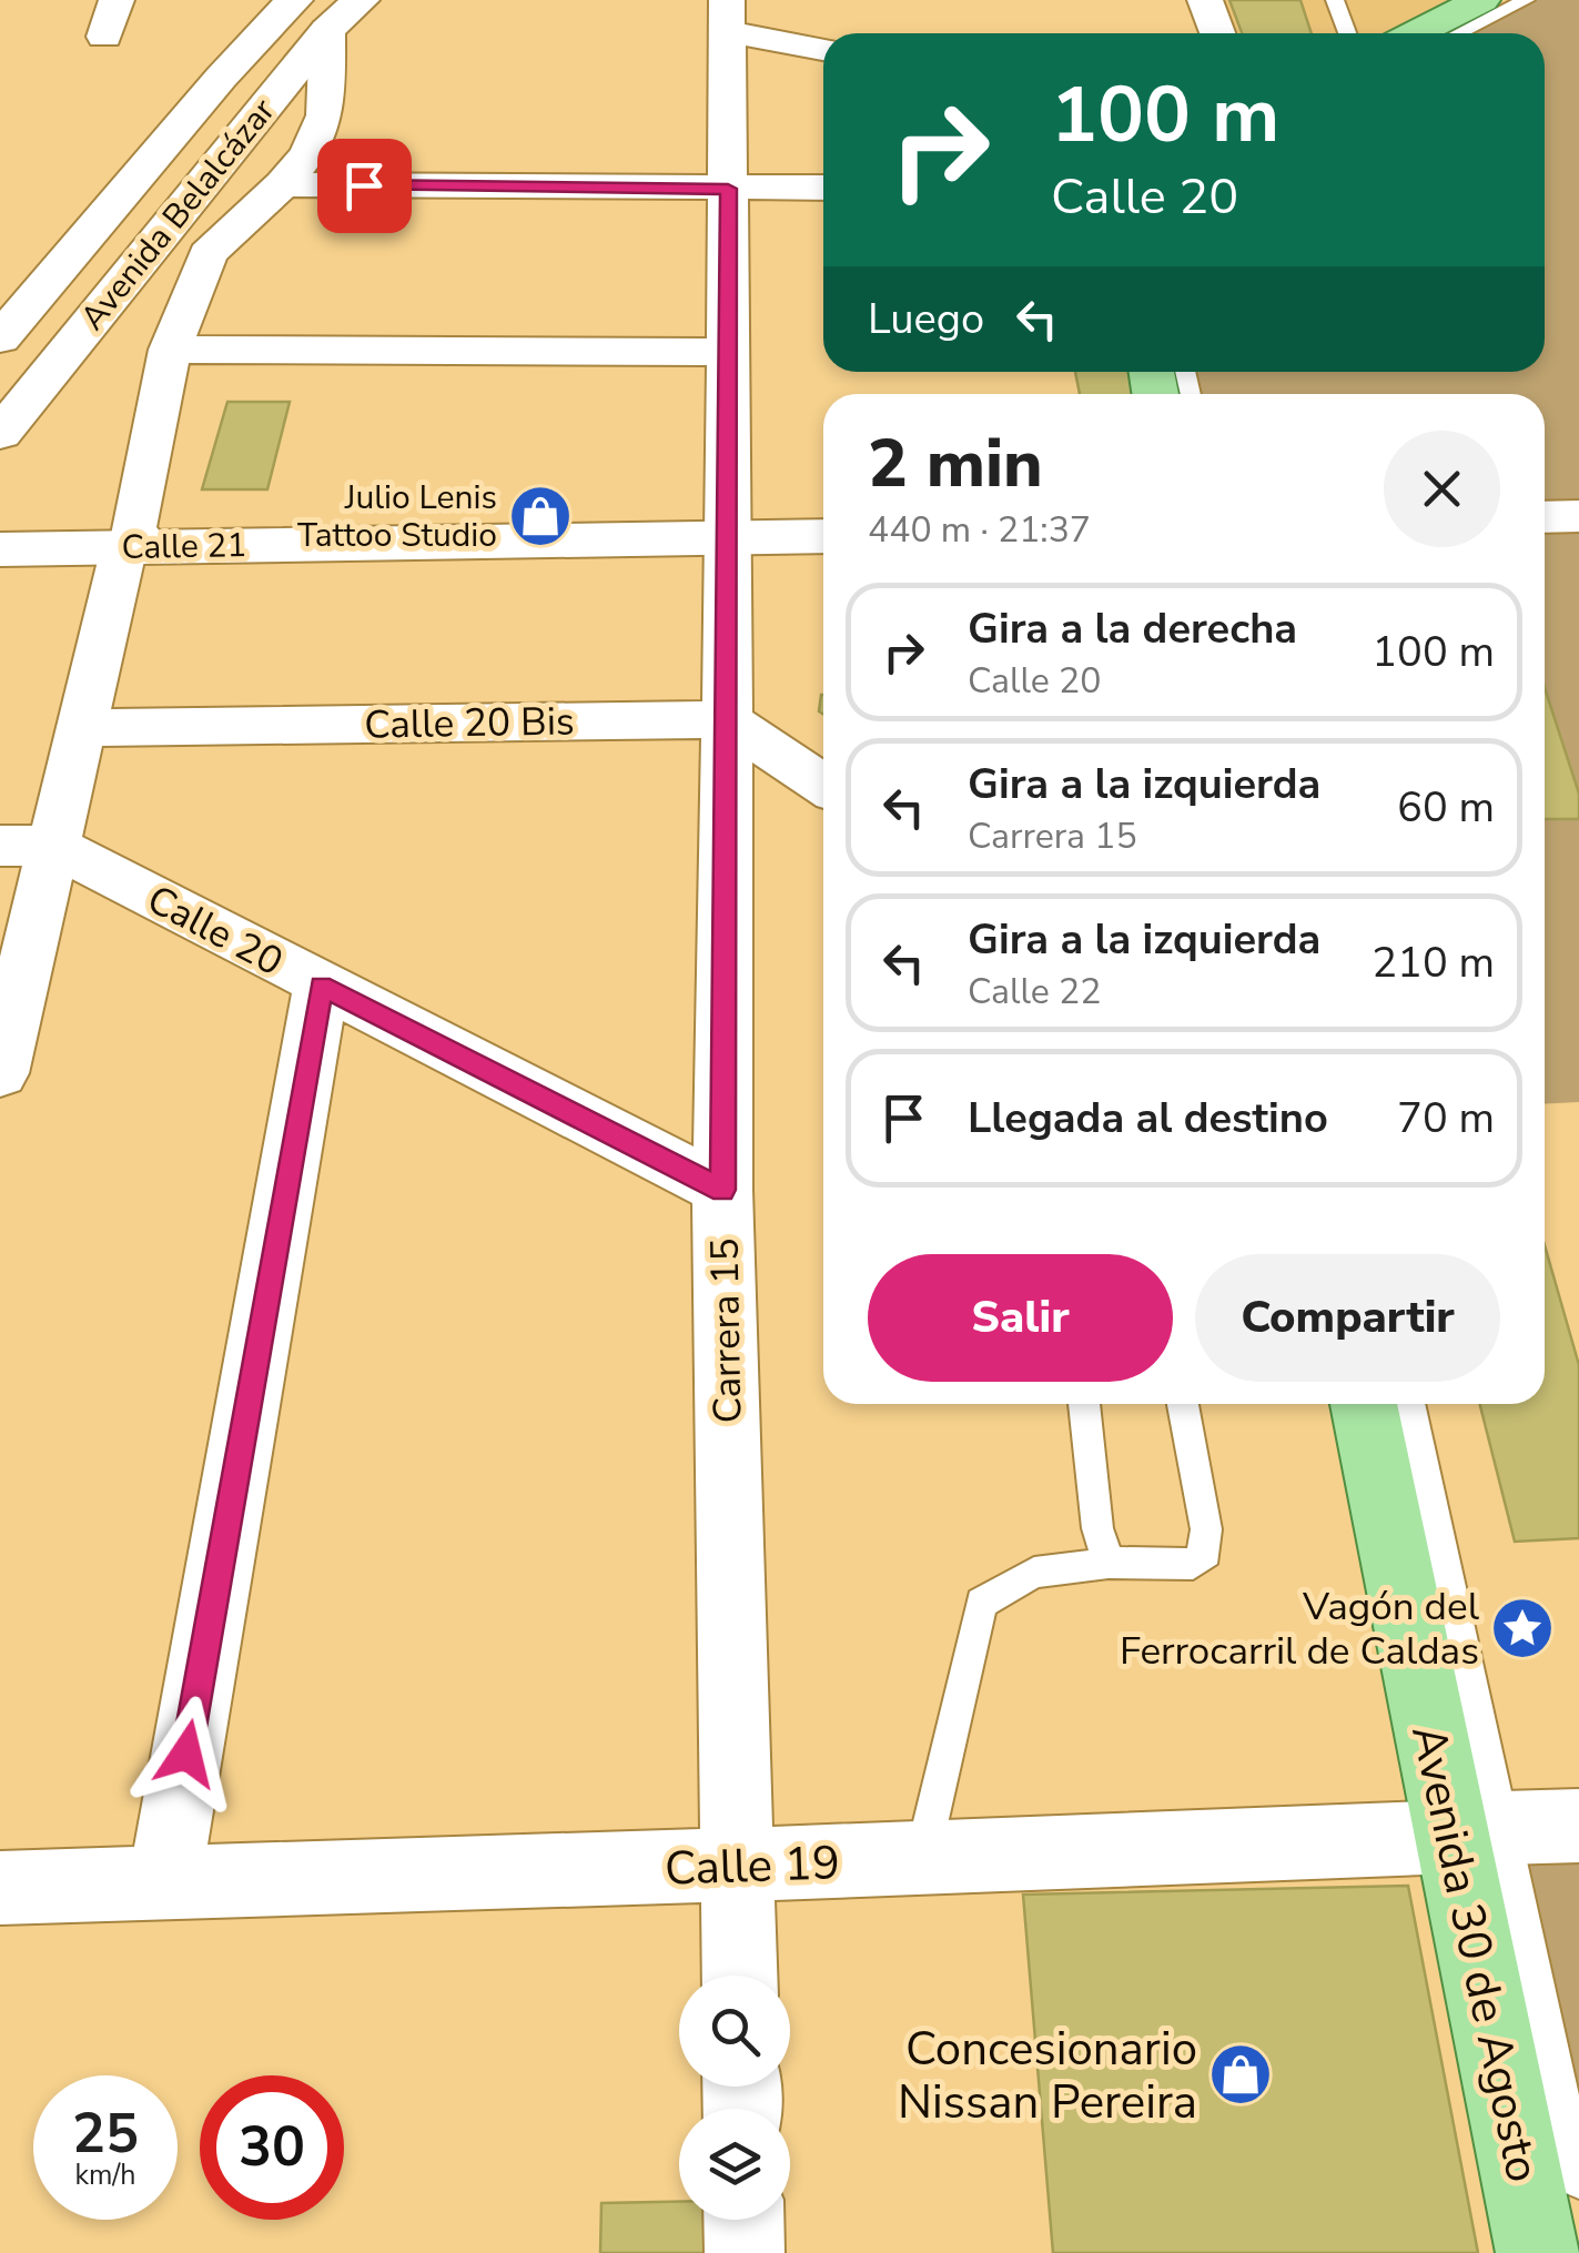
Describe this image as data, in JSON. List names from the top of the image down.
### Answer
{
  "streets": {
    "main road": ["Avenida Belalcázar", "Calle 21", "Avenida 30 de Agosto"],
    "street": [
      "Calle 20 Bis",
      "Calle 20",
      "Carrera 15",
      "Calle 19"
    ]
  },
  "crossings": [
    ["Calle 21", "Carrera 15"],
    ["Calle 20 Bis", "Carrera 15"],
    ["Calle 20", "Carrera 15"],
    ["Carrera 15", "Calle 19"],
    ["Calle 19", "Avenida 30 de Agosto"]
  ],
  "places": {
    "shop": ["Julio Lenis Tattoo Studio", "Concesionario Nissan Pereira"],
    "place": ["Vagón del Ferrocarril de Caldas"]
  },
  "page": {
    "turn": ["100 m", "Calle 20"],
    "then": "Luego",
    "heading": ["2 min", "440 m · 21:37"],
    "list": [
      {
        "name": "Gira a la derecha",
        "note": "Calle 20",
        "value": "100 m"
      },
      {
        "name": "Gira a la izquierda",
        "note": "Carrera 15",
        "value": "60 m"
      },
      {
        "name": "Gira a la izquierda",
        "note": "Calle 22",
        "value": "210 m"
      },
      {
        "name": "Llegada al destino",
        "value": "70 m"
      }
    ],
    "buttons": ["Salir", "Compartir"],
    "speed": "25 km/h",
    "limit": "30"
  }
}
